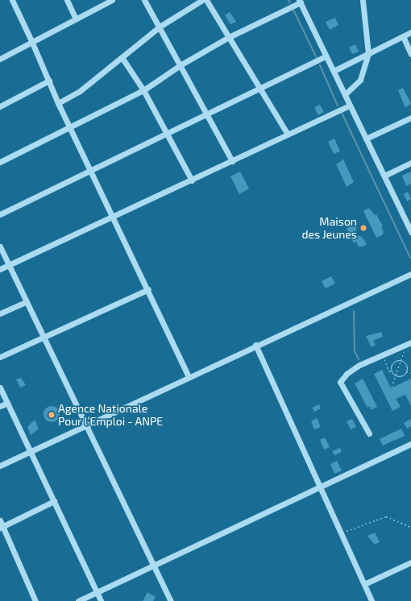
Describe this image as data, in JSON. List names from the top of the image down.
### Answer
{
  "places": ["Maison des Jeunes", "Agence Nationale Pour l’Emploi - ANPE"]
}
